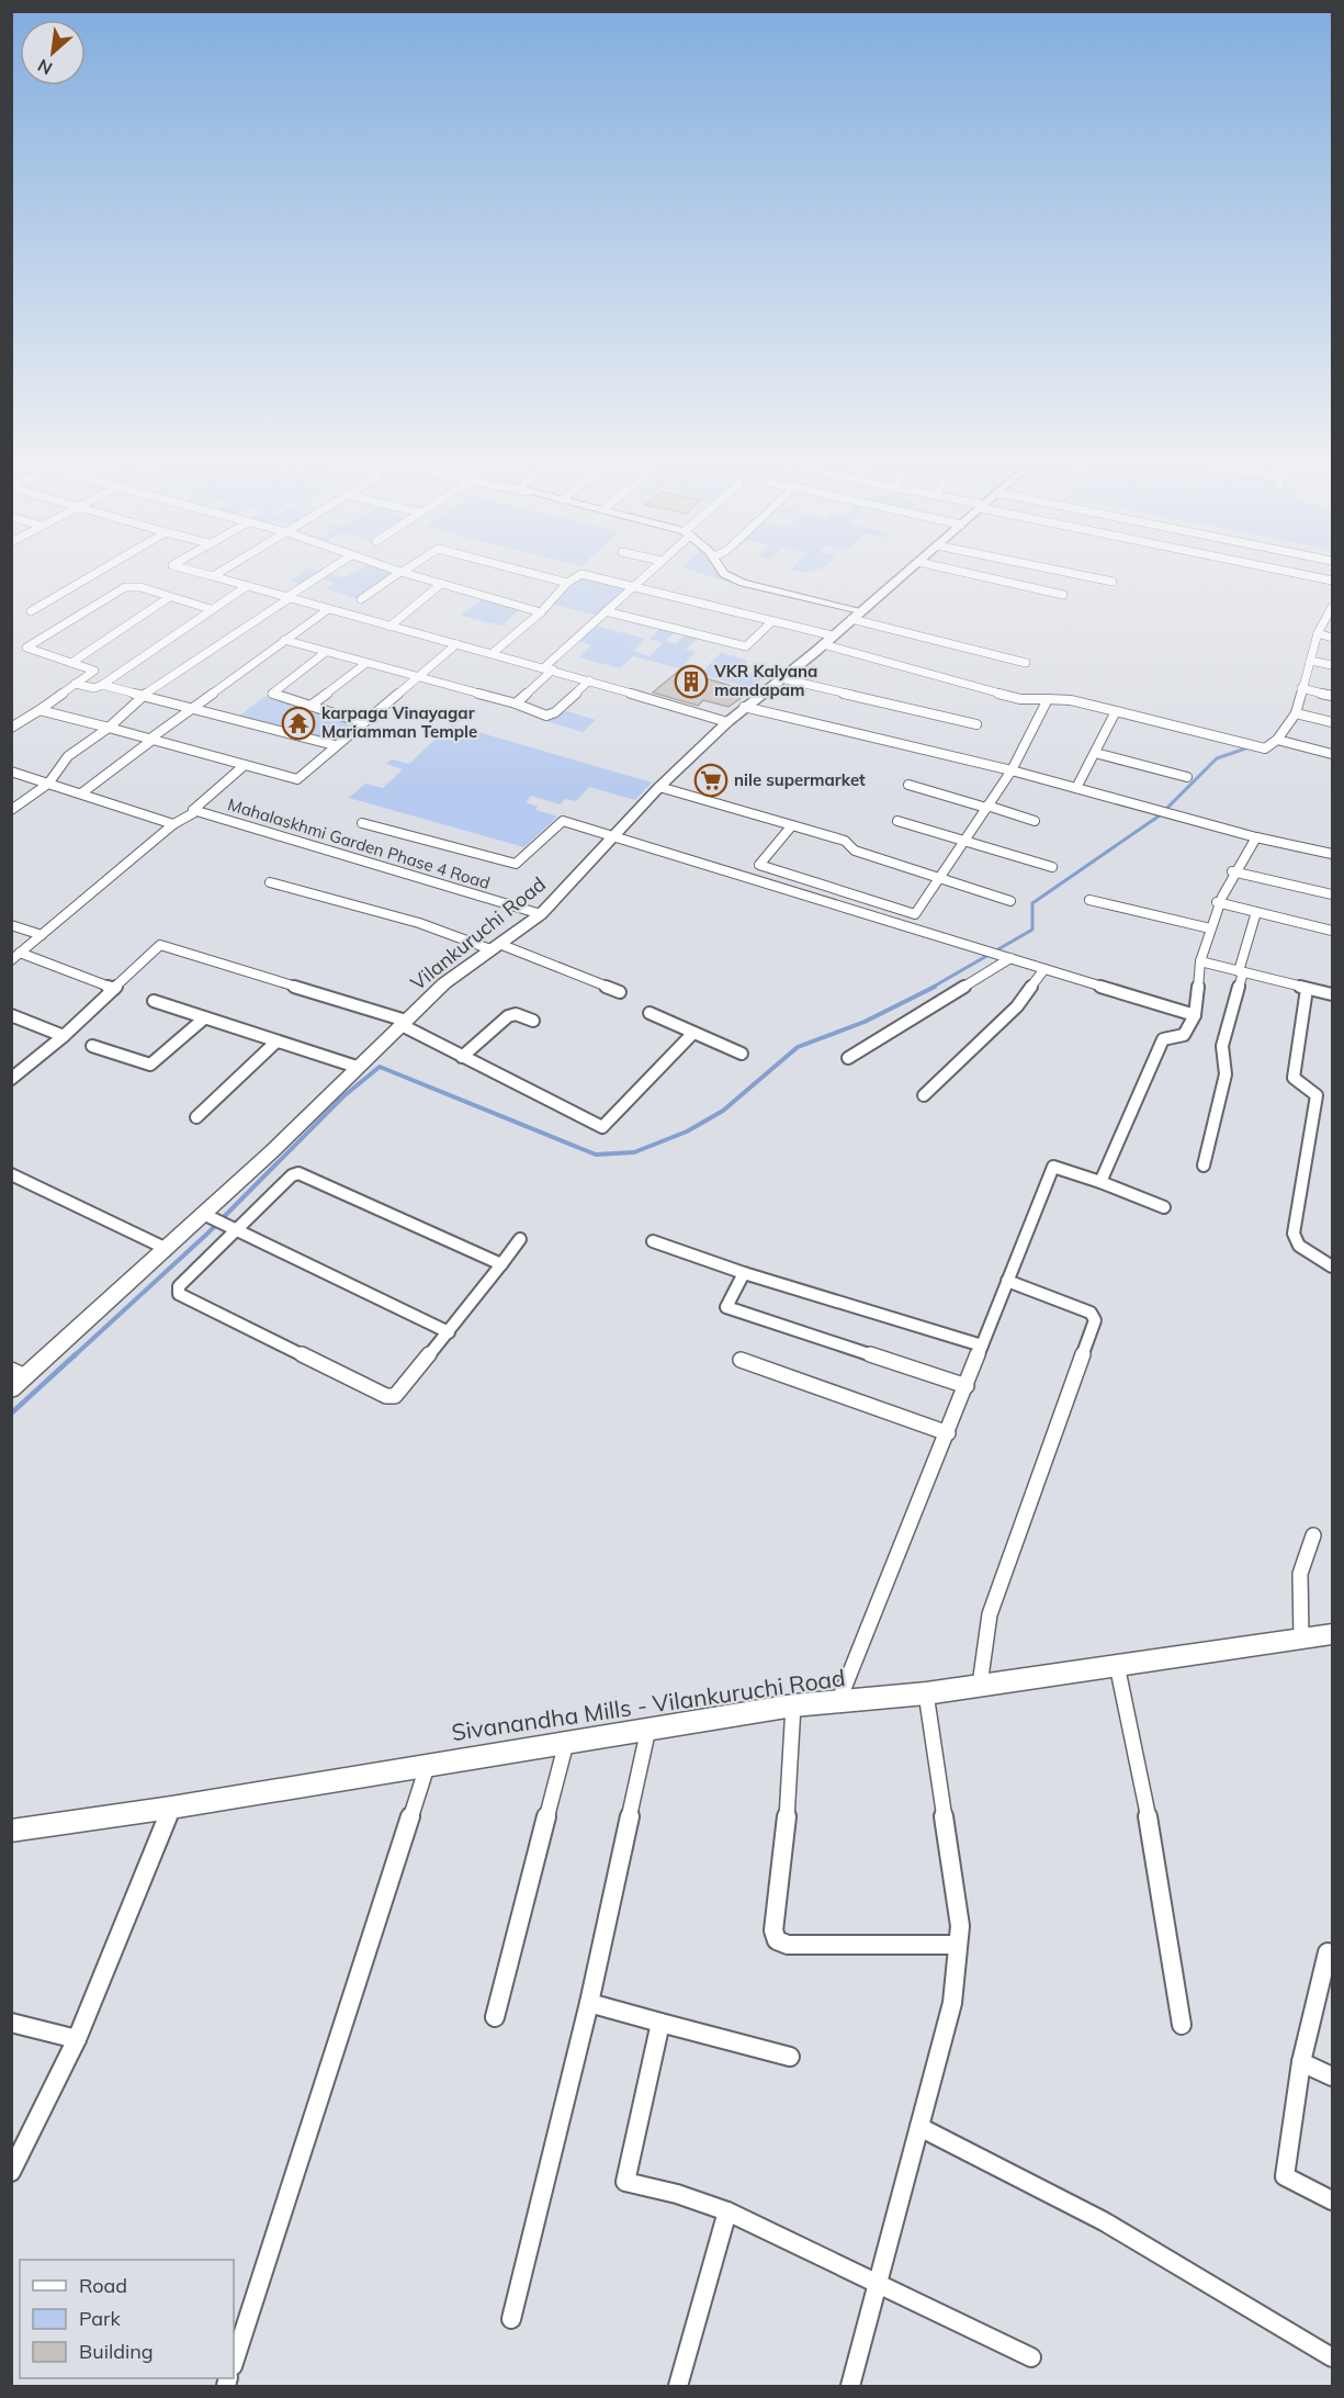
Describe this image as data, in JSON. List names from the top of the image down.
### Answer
{
  "streets": {
    "main road": ["Vilankuruchi Road", "Sivanandha Mills - Vilankuruchi Road"],
    "street": ["Mahalaskhmi Garden Phase 4 Road"]
  },
  "crossings": [
    ["Mahalaskhmi Garden Phase 4 Road", "Vilankuruchi Road"]
  ],
  "places": {
    "building": ["VKR Kalyana mandapam"],
    "temple": ["karpaga Vinayagar Mariamman Temple"],
    "supermarket": ["nile supermarket"]
  },
  "legend": ["Road", "Park", "Building"],
  "north": "bottom left"
}
